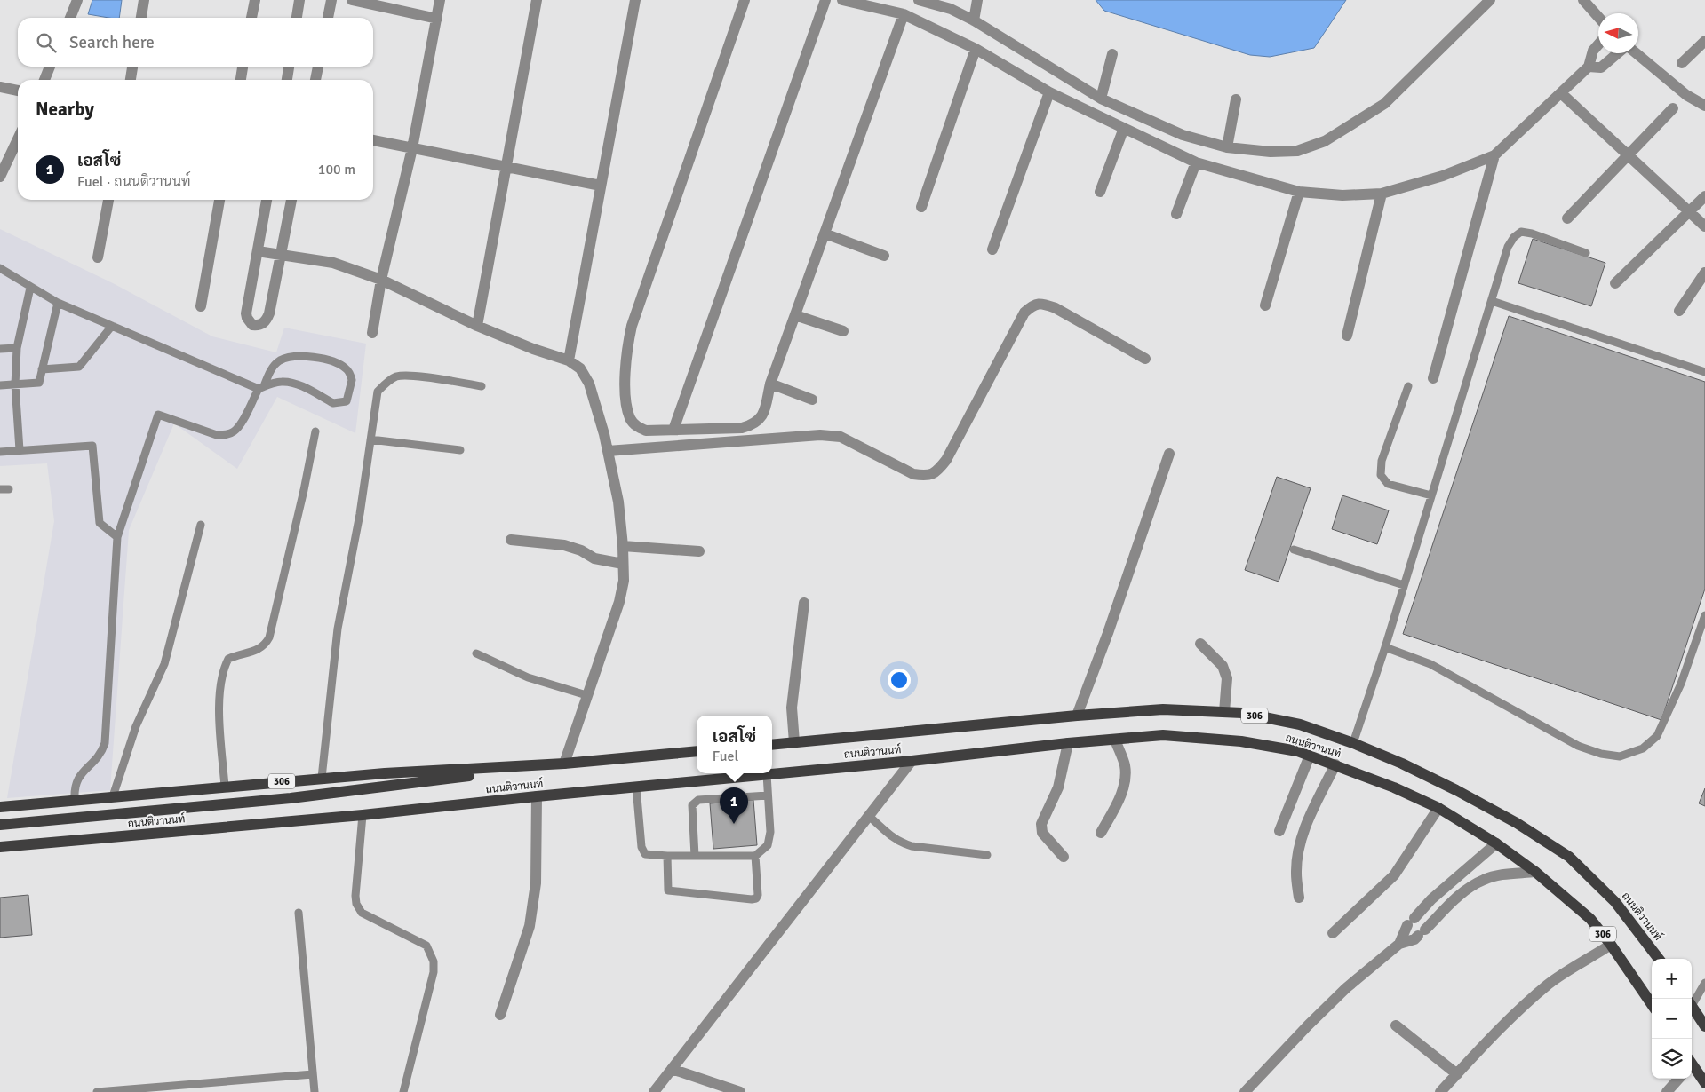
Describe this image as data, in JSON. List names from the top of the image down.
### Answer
{
  "streets": {
    "main road": ["306", "ถนนติวานนท์"]
  },
  "crossings": [
    ["306", "ถนนติวานนท์"]
  ],
  "north": "left",
  "page": {
    "search": "Search here",
    "heading": "Nearby",
    "list": [
      {
        "mark": "1",
        "name": "เอสโซ่",
        "note": "Fuel · ถนนติวานนท์",
        "value": "100 m"
      }
    ],
    "popup": ["เอสโซ่", "Fuel"],
    "pins": "1",
    "map_buttons": ["+", "−"]
  }
}
